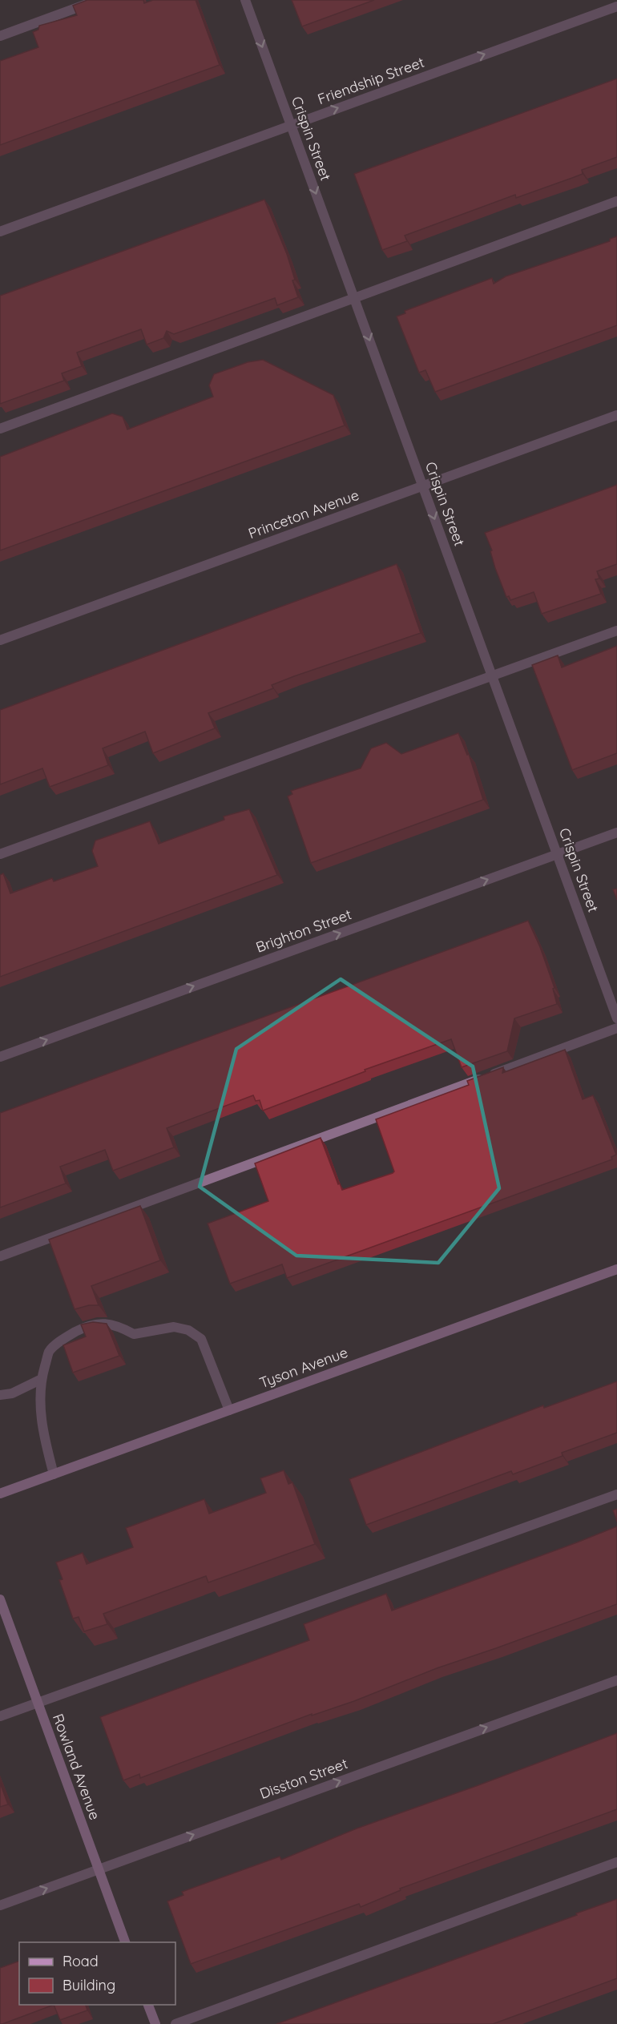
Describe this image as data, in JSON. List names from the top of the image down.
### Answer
{
  "streets": {
    "street": [
      "Friendship Street",
      "Crispin Street",
      "Princeton Avenue",
      "Brighton Street",
      "Tyson Avenue",
      "Rowland Avenue",
      "Disston Street"
    ]
  },
  "crossings": [
    ["Friendship Street", "Crispin Street"],
    ["Crispin Street", "Princeton Avenue"],
    ["Crispin Street", "Brighton Street"],
    ["Rowland Avenue", "Disston Street"]
  ],
  "one_way": [
    "Friendship Street",
    "Crispin Street",
    "Brighton Street",
    "Disston Street"
  ],
  "legend": ["Road", "Building"]
}
